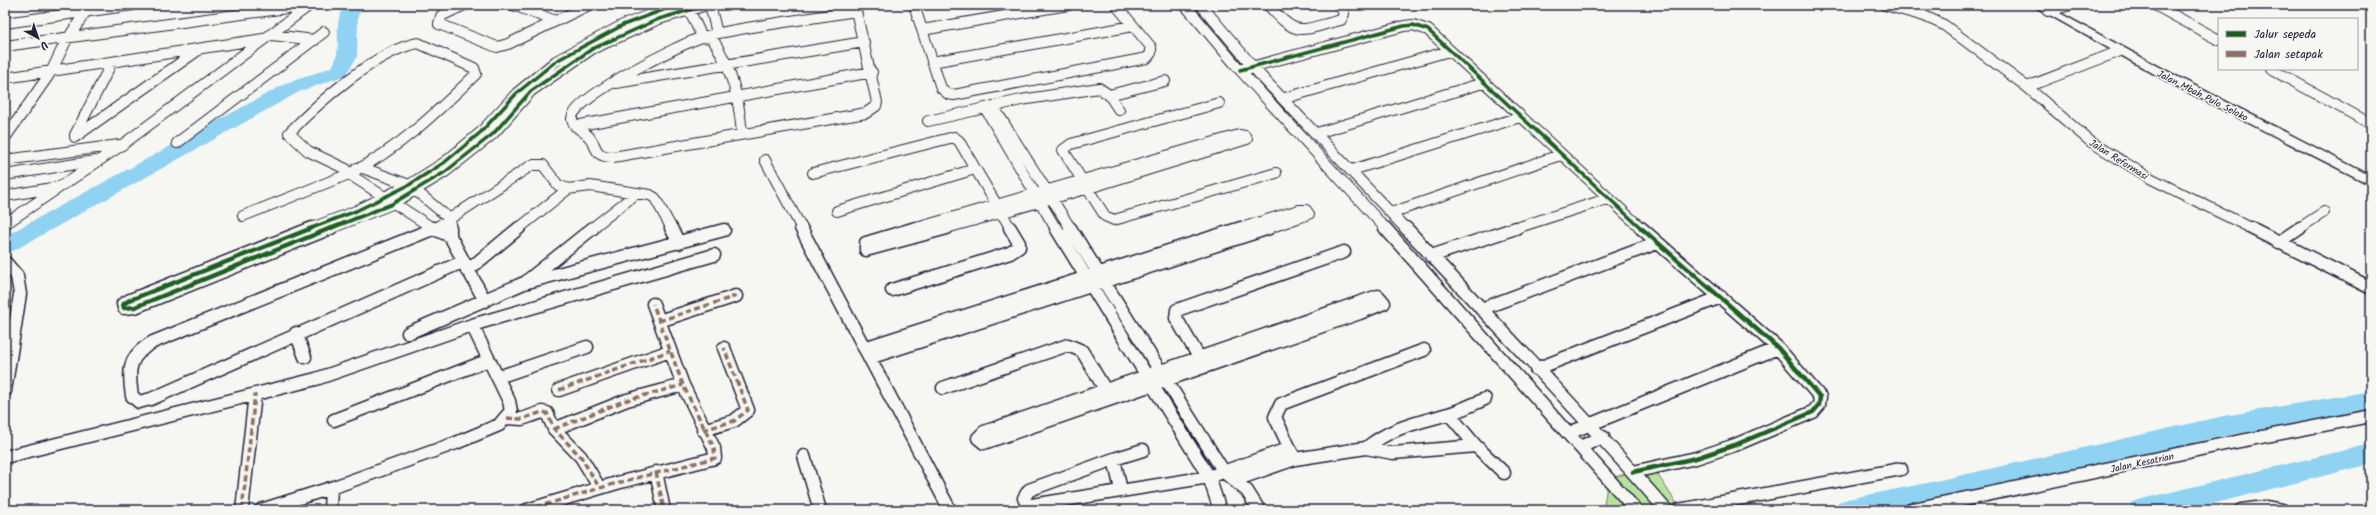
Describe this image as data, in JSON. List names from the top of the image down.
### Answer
{
  "streets": {
    "street": ["Jalan Mbah Pulo Seloko", "Jalan Reformasi", "Jalan Kesatrian"]
  },
  "legend": ["Jalur sepeda", "Jalan setapak"],
  "north": "bottom right"
}
